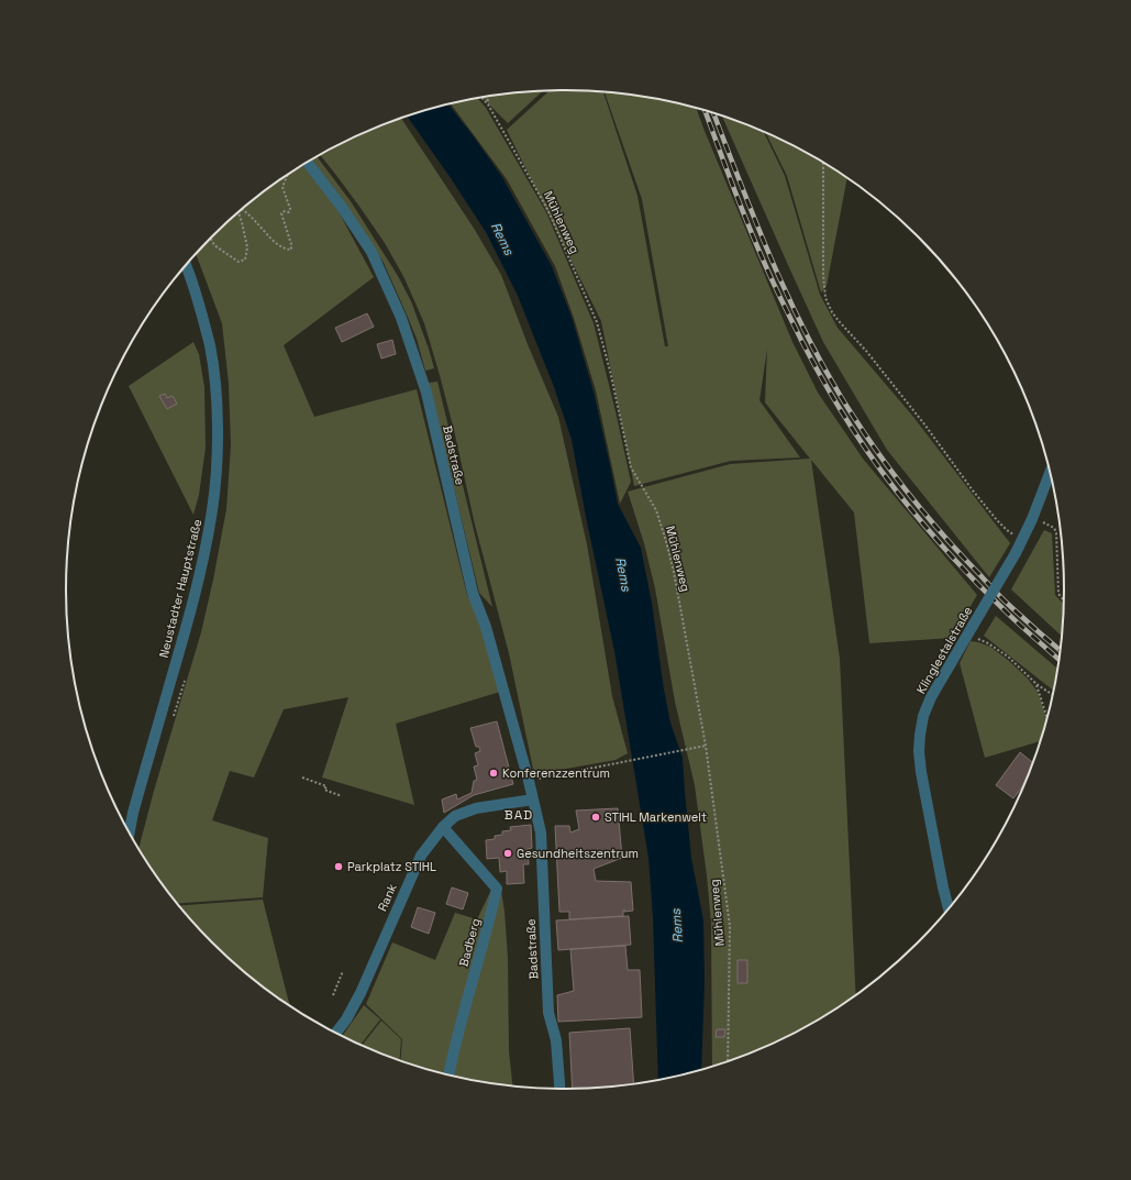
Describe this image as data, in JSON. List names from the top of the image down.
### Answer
{
  "streets": {
    "street": [
      "Badstraße",
      "Neustadter Hauptstraße",
      "Klinglestalstraße",
      "Rank",
      "Badberg"
    ],
    "path": ["Mühlenweg"]
  },
  "crossings": [
    ["Badstraße", "Rank"],
    ["Rank", "Badberg"]
  ],
  "districts": ["BAD"],
  "water": ["Rems"],
  "places": [
    "Konferenzzentrum",
    "STIHL Markenwelt",
    "Gesundheitszentrum",
    "Parkplatz STIHL"
  ]
}
